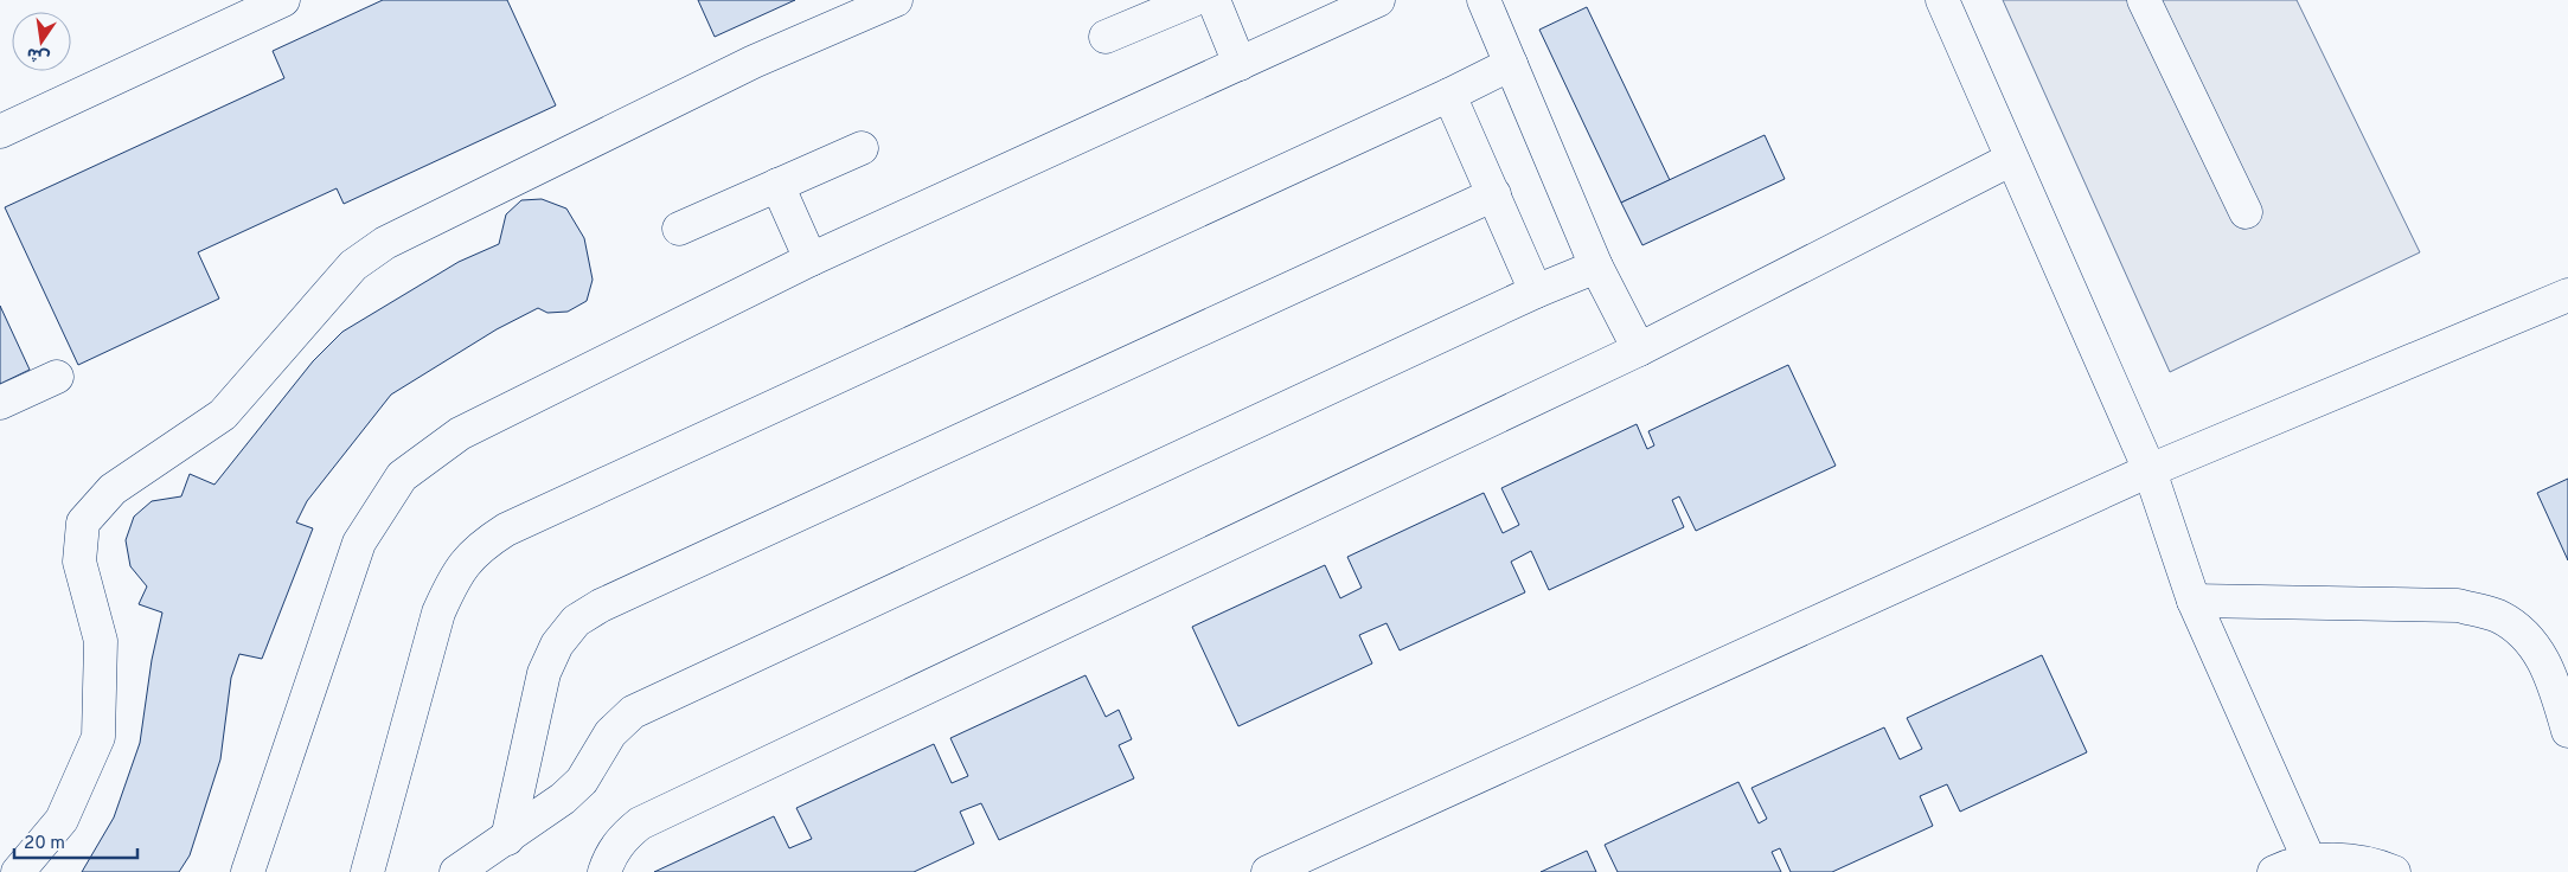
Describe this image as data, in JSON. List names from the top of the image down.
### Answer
{
  "scale_bar": "20 m",
  "north": "bottom"
}
